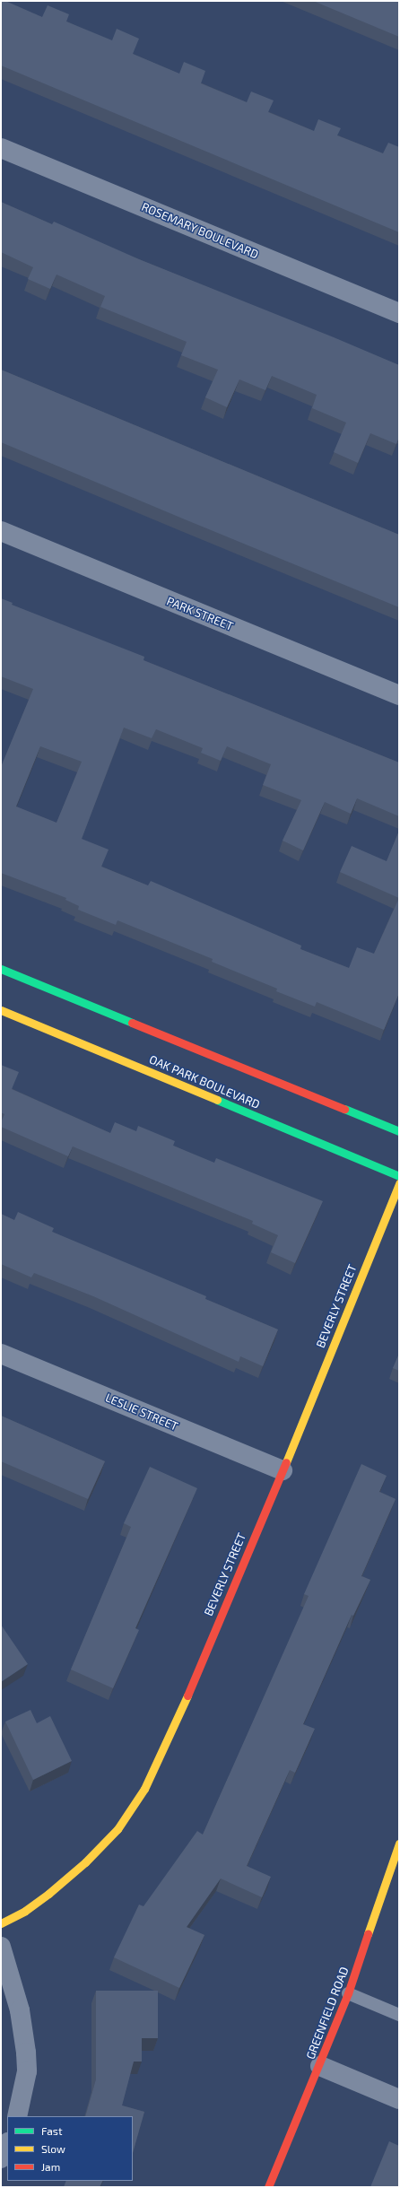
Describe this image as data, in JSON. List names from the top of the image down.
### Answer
{
  "streets": {
    "street": [
      "ROSEMARY BOULEVARD",
      "PARK STREET",
      "OAK PARK BOULEVARD",
      "BEVERLY STREET",
      "LESLIE STREET",
      "GREENFIELD ROAD"
    ]
  },
  "crossings": [
    ["BEVERLY STREET", "LESLIE STREET"]
  ],
  "legend": ["Fast", "Slow", "Jam"]
}
